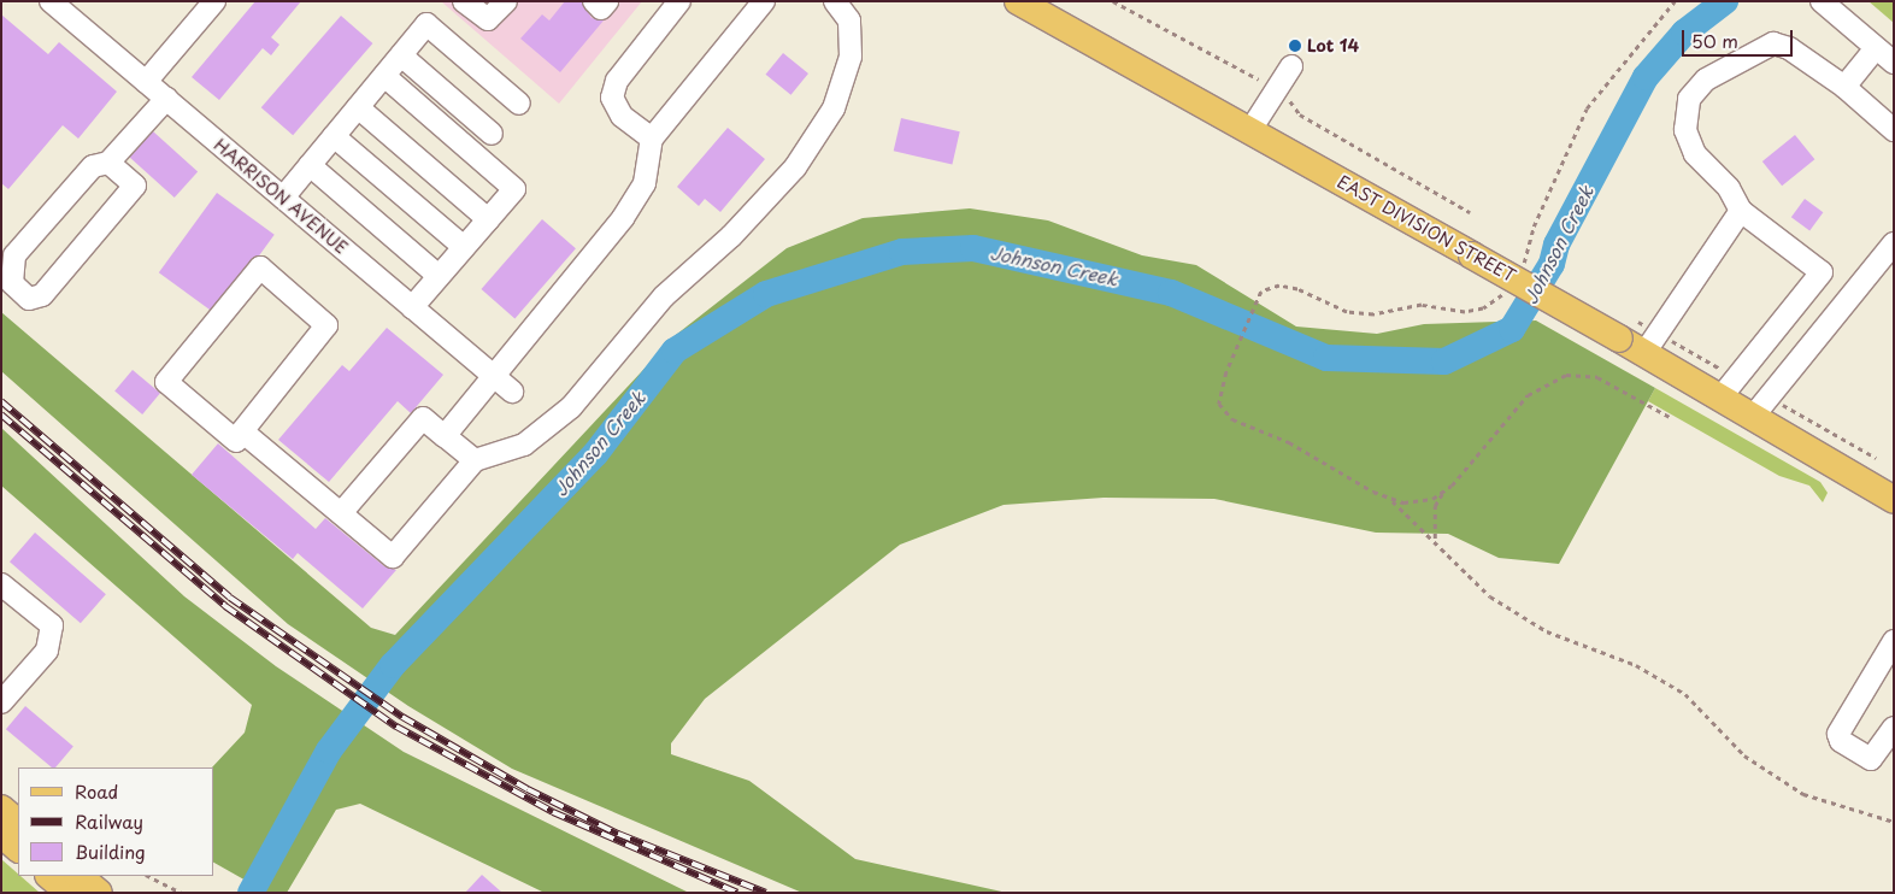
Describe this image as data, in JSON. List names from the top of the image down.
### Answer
{
  "streets": {
    "main road": ["EAST DIVISION STREET"],
    "street": ["HARRISON AVENUE"]
  },
  "water": ["Johnson Creek"],
  "places": ["Lot 14"],
  "legend": ["Road", "Railway", "Building"],
  "scale_bar": "50 m"
}
